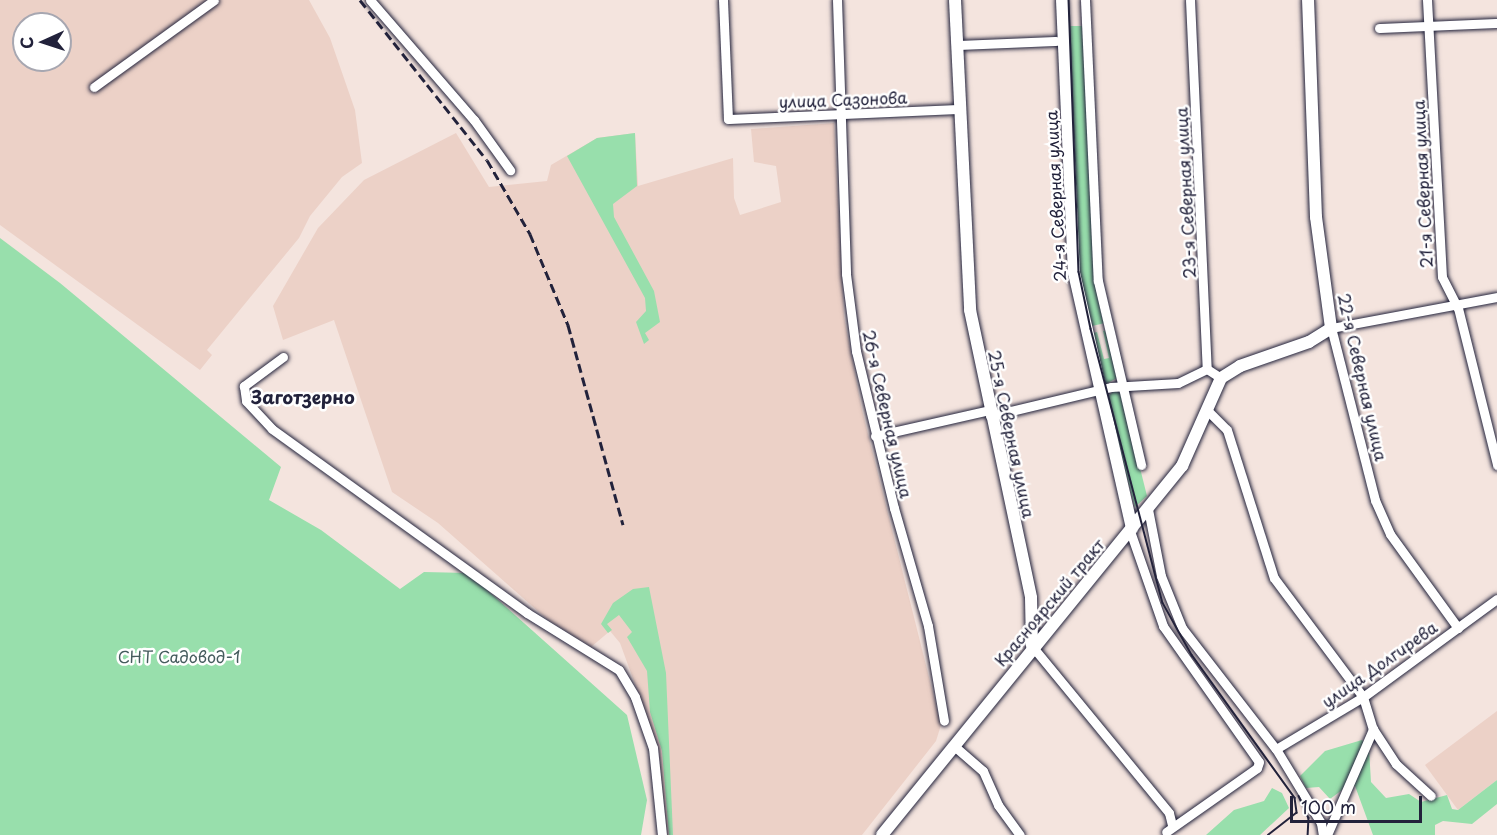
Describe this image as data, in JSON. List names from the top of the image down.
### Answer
{
  "streets": {
    "main road": [
      "24-я Северная улица",
      "22-я Северная улица",
      "25-я Северная улица",
      "Красноярский тракт"
    ],
    "street": [
      "улица Сазонова",
      "21-я Северная улица",
      "23-я Северная улица",
      "26-я Северная улица",
      "улица Долгирева"
    ]
  },
  "crossings": [
    ["улица Сазонова", "26-я Северная улица"],
    ["улица Сазонова", "25-я Северная улица"],
    ["24-я Северная улица", "25-я Северная улица"],
    ["24-я Северная улица", "Красноярский тракт"],
    ["22-я Северная улица", "улица Долгирева"],
    ["25-я Северная улица", "Красноярский тракт"]
  ],
  "districts": ["Заготзерно"],
  "parks": ["СНТ Садовод-1"],
  "scale_bar": "100 m",
  "north": "left"
}
